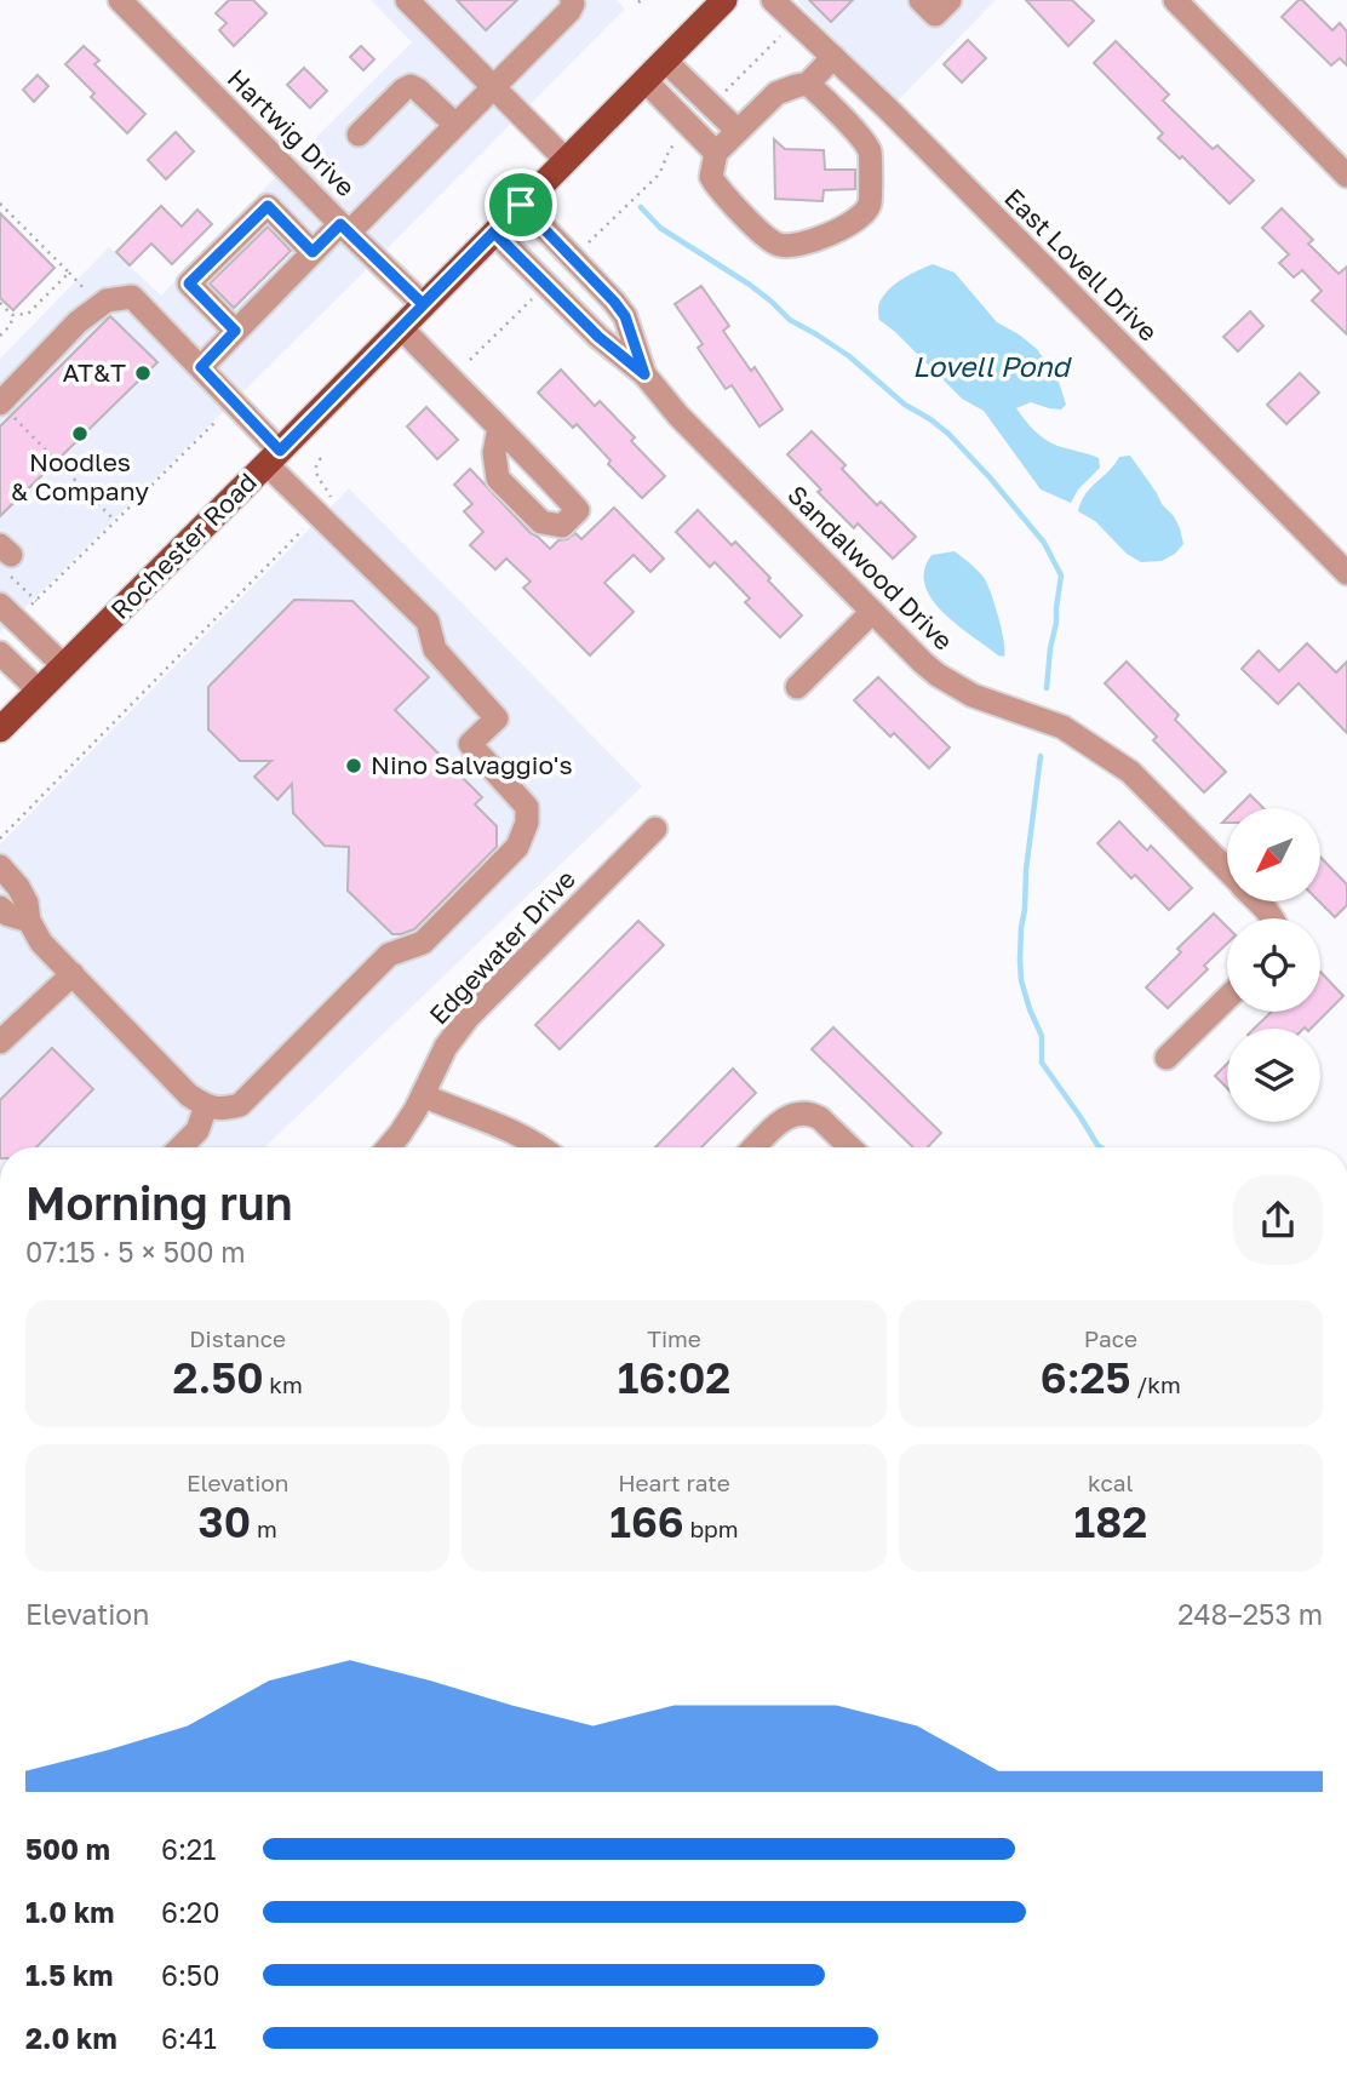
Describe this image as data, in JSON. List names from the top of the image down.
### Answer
{
  "streets": {
    "main road": ["Rochester Road"],
    "street": [
      "Hartwig Drive",
      "East Lovell Drive",
      "Sandalwood Drive",
      "Edgewater Drive"
    ]
  },
  "crossings": [
    ["Hartwig Drive", "Rochester Road"],
    ["Rochester Road", "Sandalwood Drive"]
  ],
  "water": ["Lovell Pond"],
  "places": ["AT&T", "Noodles & Company", "Nino Salvaggio's"],
  "north": "bottom left",
  "page": {
    "heading": ["Morning run", "07:15 · 5 × 500 m"],
    "stats": [
      ["Distance", "2.50 km"],
      ["Time", "16:02"],
      ["Pace", "6:25 /km"],
      ["Elevation", "30 m"],
      ["Heart rate", "166 bpm"],
      ["kcal", "182"]
    ],
    "chart": ["Elevation", "248–253 m"],
    "list": [
      {
        "name": "500 m",
        "note": "6:21"
      },
      {
        "name": "1.0 km",
        "note": "6:20"
      },
      {
        "name": "1.5 km",
        "note": "6:50"
      },
      {
        "name": "2.0 km",
        "note": "6:41"
      }
    ]
  }
}
